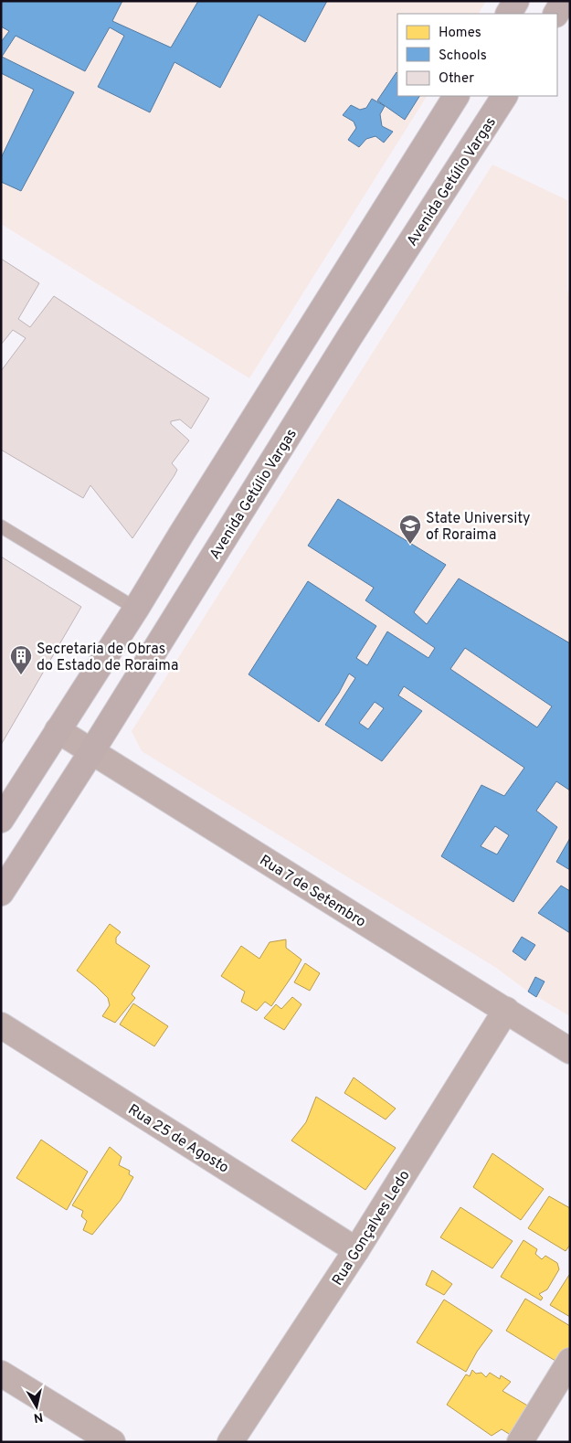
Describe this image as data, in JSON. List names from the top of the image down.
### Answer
{
  "streets": {
    "main road": ["Avenida Getúlio Vargas"],
    "street": ["Rua 7 de Setembro", "Rua 25 de Agosto", "Rua Gonçalves Ledo"]
  },
  "crossings": [
    ["Avenida Getúlio Vargas", "Rua 7 de Setembro"],
    ["Rua 7 de Setembro", "Rua Gonçalves Ledo"],
    ["Rua 25 de Agosto", "Rua Gonçalves Ledo"]
  ],
  "places": {
    "school or university": ["State University of Roraima"],
    "building": ["Secretaria de Obras do Estado de Roraima"]
  },
  "legend": ["Homes", "Schools", "Other"],
  "north": "bottom"
}
